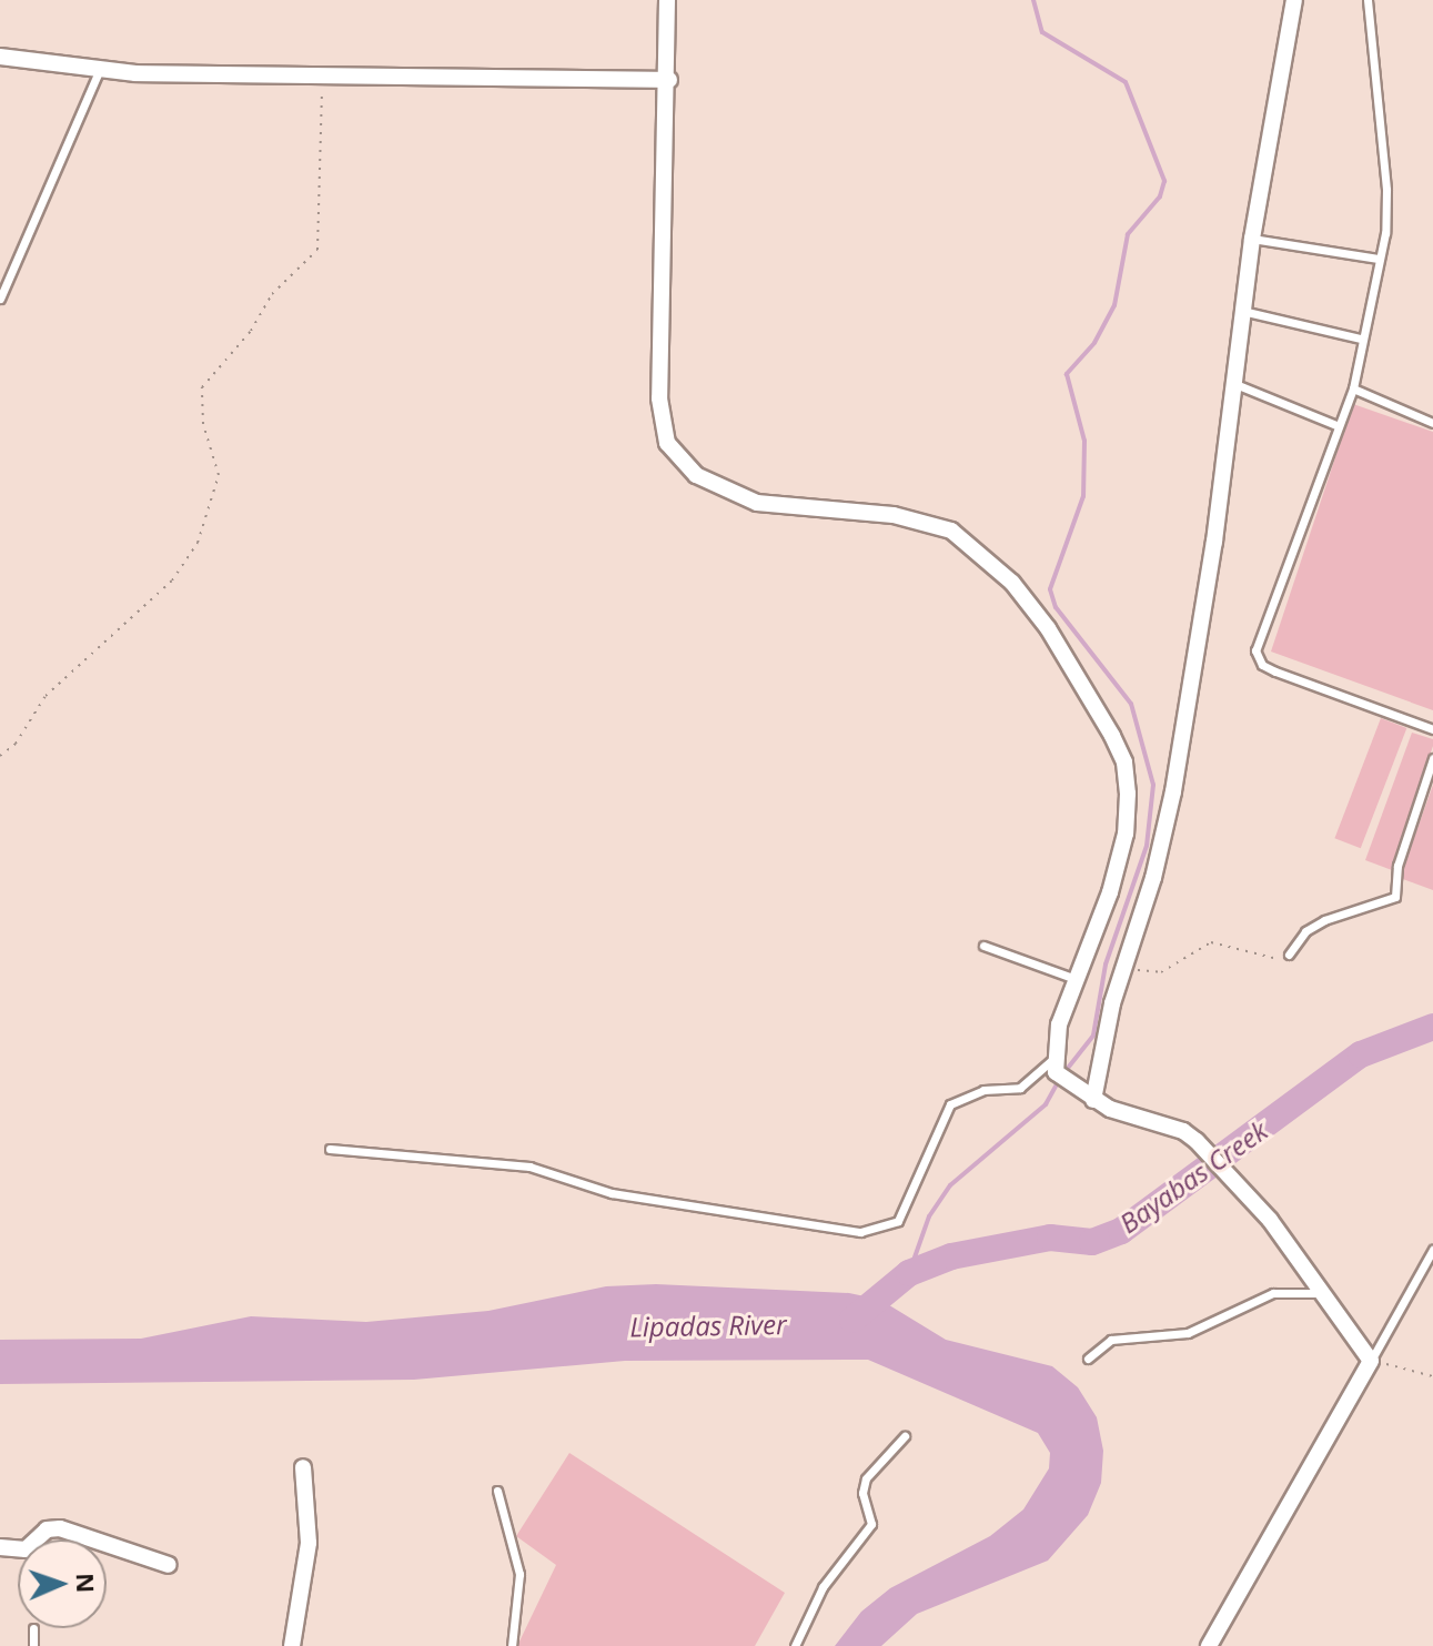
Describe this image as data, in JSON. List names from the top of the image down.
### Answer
{
  "water": ["Bayabas Creek", "Lipadas River"],
  "north": "right"
}
